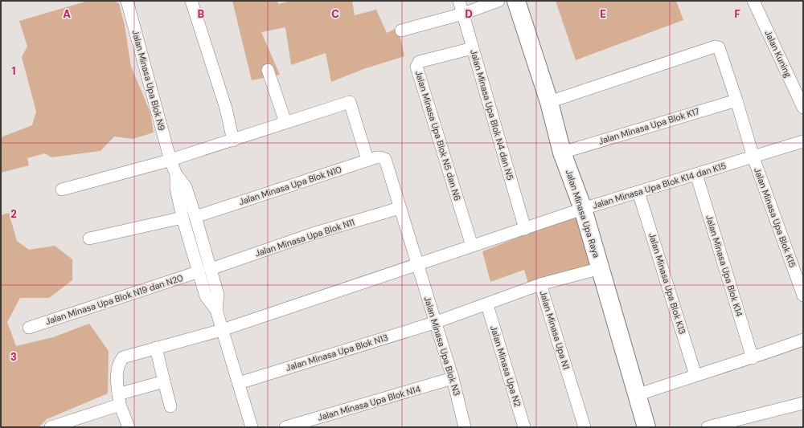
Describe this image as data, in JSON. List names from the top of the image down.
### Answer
{
  "streets": {
    "street": [
      "Jalan Kuning",
      "Jalan Minasa Upa Blok N9",
      "Jalan Minasa Upa Blok N4 dan N5",
      "Jalan Minasa Upa Blok K17",
      "Jalan Minasa Upa Blok N5 dan N6",
      "Jalan Minasa Upa Blok N10",
      "Jalan Minasa Upa Blok K14 dan K15",
      "Jalan Minasa Upa Raya",
      "Jalan Minasa Upa Blok K15",
      "Jalan Minasa Upa Blok N11",
      "Jalan Minasa Upa Blok K14",
      "Jalan Minasa Upa Blok K13",
      "Jalan Minasa Upa Blok N19 dan N20",
      "Jalan Minasa Upa N1",
      "Jalan Minasa Upa Blok N3",
      "Jalan Minasa Upa Blok N13",
      "Jalan Minasa Upa N2",
      "Jalan Minasa Upa Blok N14"
    ]
  },
  "crossings": [
    ["Jalan Minasa Upa Blok N4 dan N5", "Jalan Minasa Upa Blok N5 dan N6"],
    ["Jalan Minasa Upa Blok N4 dan N5", "Jalan Minasa Upa Blok K14 dan K15"],
    ["Jalan Minasa Upa Blok K17", "Jalan Minasa Upa Raya"],
    ["Jalan Minasa Upa Blok K17", "Jalan Minasa Upa Blok K15"],
    ["Jalan Minasa Upa Blok N5 dan N6", "Jalan Minasa Upa Blok K14 dan K15"],
    ["Jalan Minasa Upa Blok N10", "Jalan Minasa Upa Blok N3"],
    ["Jalan Minasa Upa Blok K14 dan K15", "Jalan Minasa Upa Raya"],
    ["Jalan Minasa Upa Blok K14 dan K15", "Jalan Minasa Upa Blok K15"],
    ["Jalan Minasa Upa Blok K14 dan K15", "Jalan Minasa Upa Blok K14"],
    ["Jalan Minasa Upa Blok K14 dan K15", "Jalan Minasa Upa Blok K13"],
    ["Jalan Minasa Upa Blok K14 dan K15", "Jalan Minasa Upa Blok N3"],
    ["Jalan Minasa Upa Raya", "Jalan Minasa Upa Blok K15"],
    ["Jalan Minasa Upa Blok N11", "Jalan Minasa Upa Blok N19 dan N20"],
    ["Jalan Minasa Upa Blok N11", "Jalan Minasa Upa Blok N3"],
    ["Jalan Minasa Upa N1", "Jalan Minasa Upa Blok N3"],
    ["Jalan Minasa Upa N1", "Jalan Minasa Upa Blok N13"],
    ["Jalan Minasa Upa N1", "Jalan Minasa Upa N2"],
    ["Jalan Minasa Upa Blok N3", "Jalan Minasa Upa Blok N13"],
    ["Jalan Minasa Upa Blok N3", "Jalan Minasa Upa Blok N14"]
  ],
  "grid": {
    "columns": [
      "A",
      "B",
      "C",
      "D",
      "E",
      "F"
    ],
    "rows": ["1", "2", "3"]
  }
}
